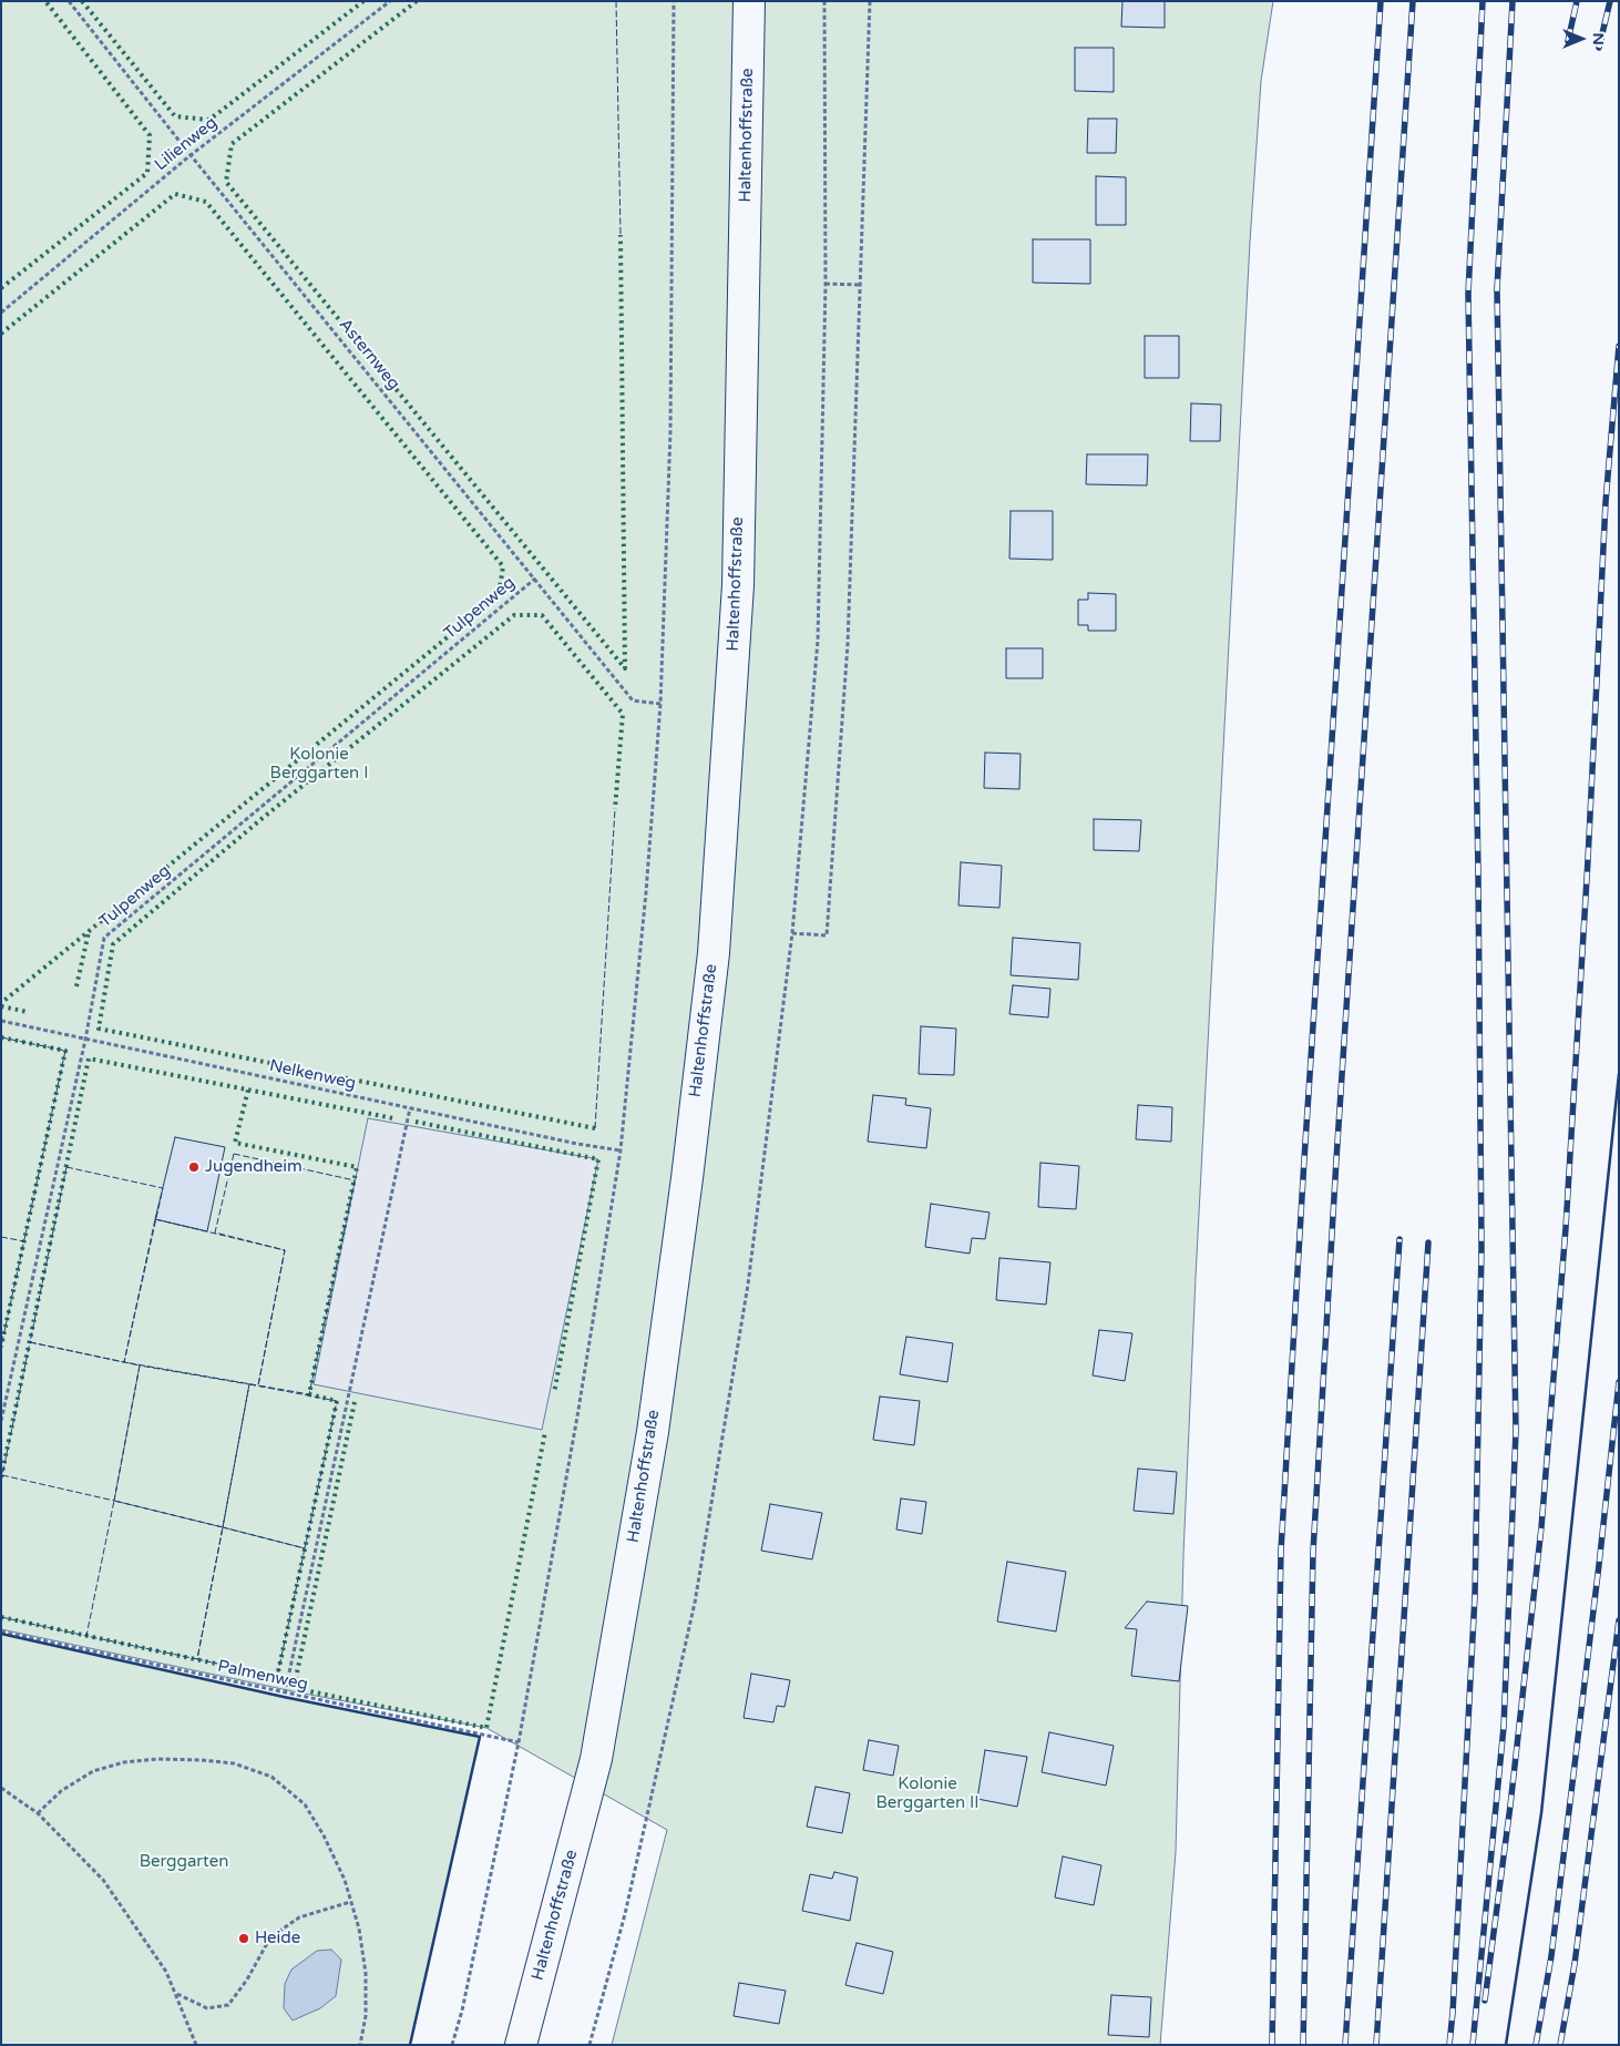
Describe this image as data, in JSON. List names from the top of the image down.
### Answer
{
  "streets": {
    "street": ["Haltenhoffstraße"],
    "path": [
      "Lilienweg",
      "Asternweg",
      "Tulpenweg",
      "Nelkenweg",
      "Palmenweg"
    ]
  },
  "crossings": [
    ["Lilienweg", "Asternweg"],
    ["Asternweg", "Tulpenweg"],
    ["Tulpenweg", "Nelkenweg"]
  ],
  "parks": ["Kolonie Berggarten I", "Kolonie Berggarten II", "Berggarten"],
  "places": ["Jugendheim", "Heide"],
  "north": "right"
}
